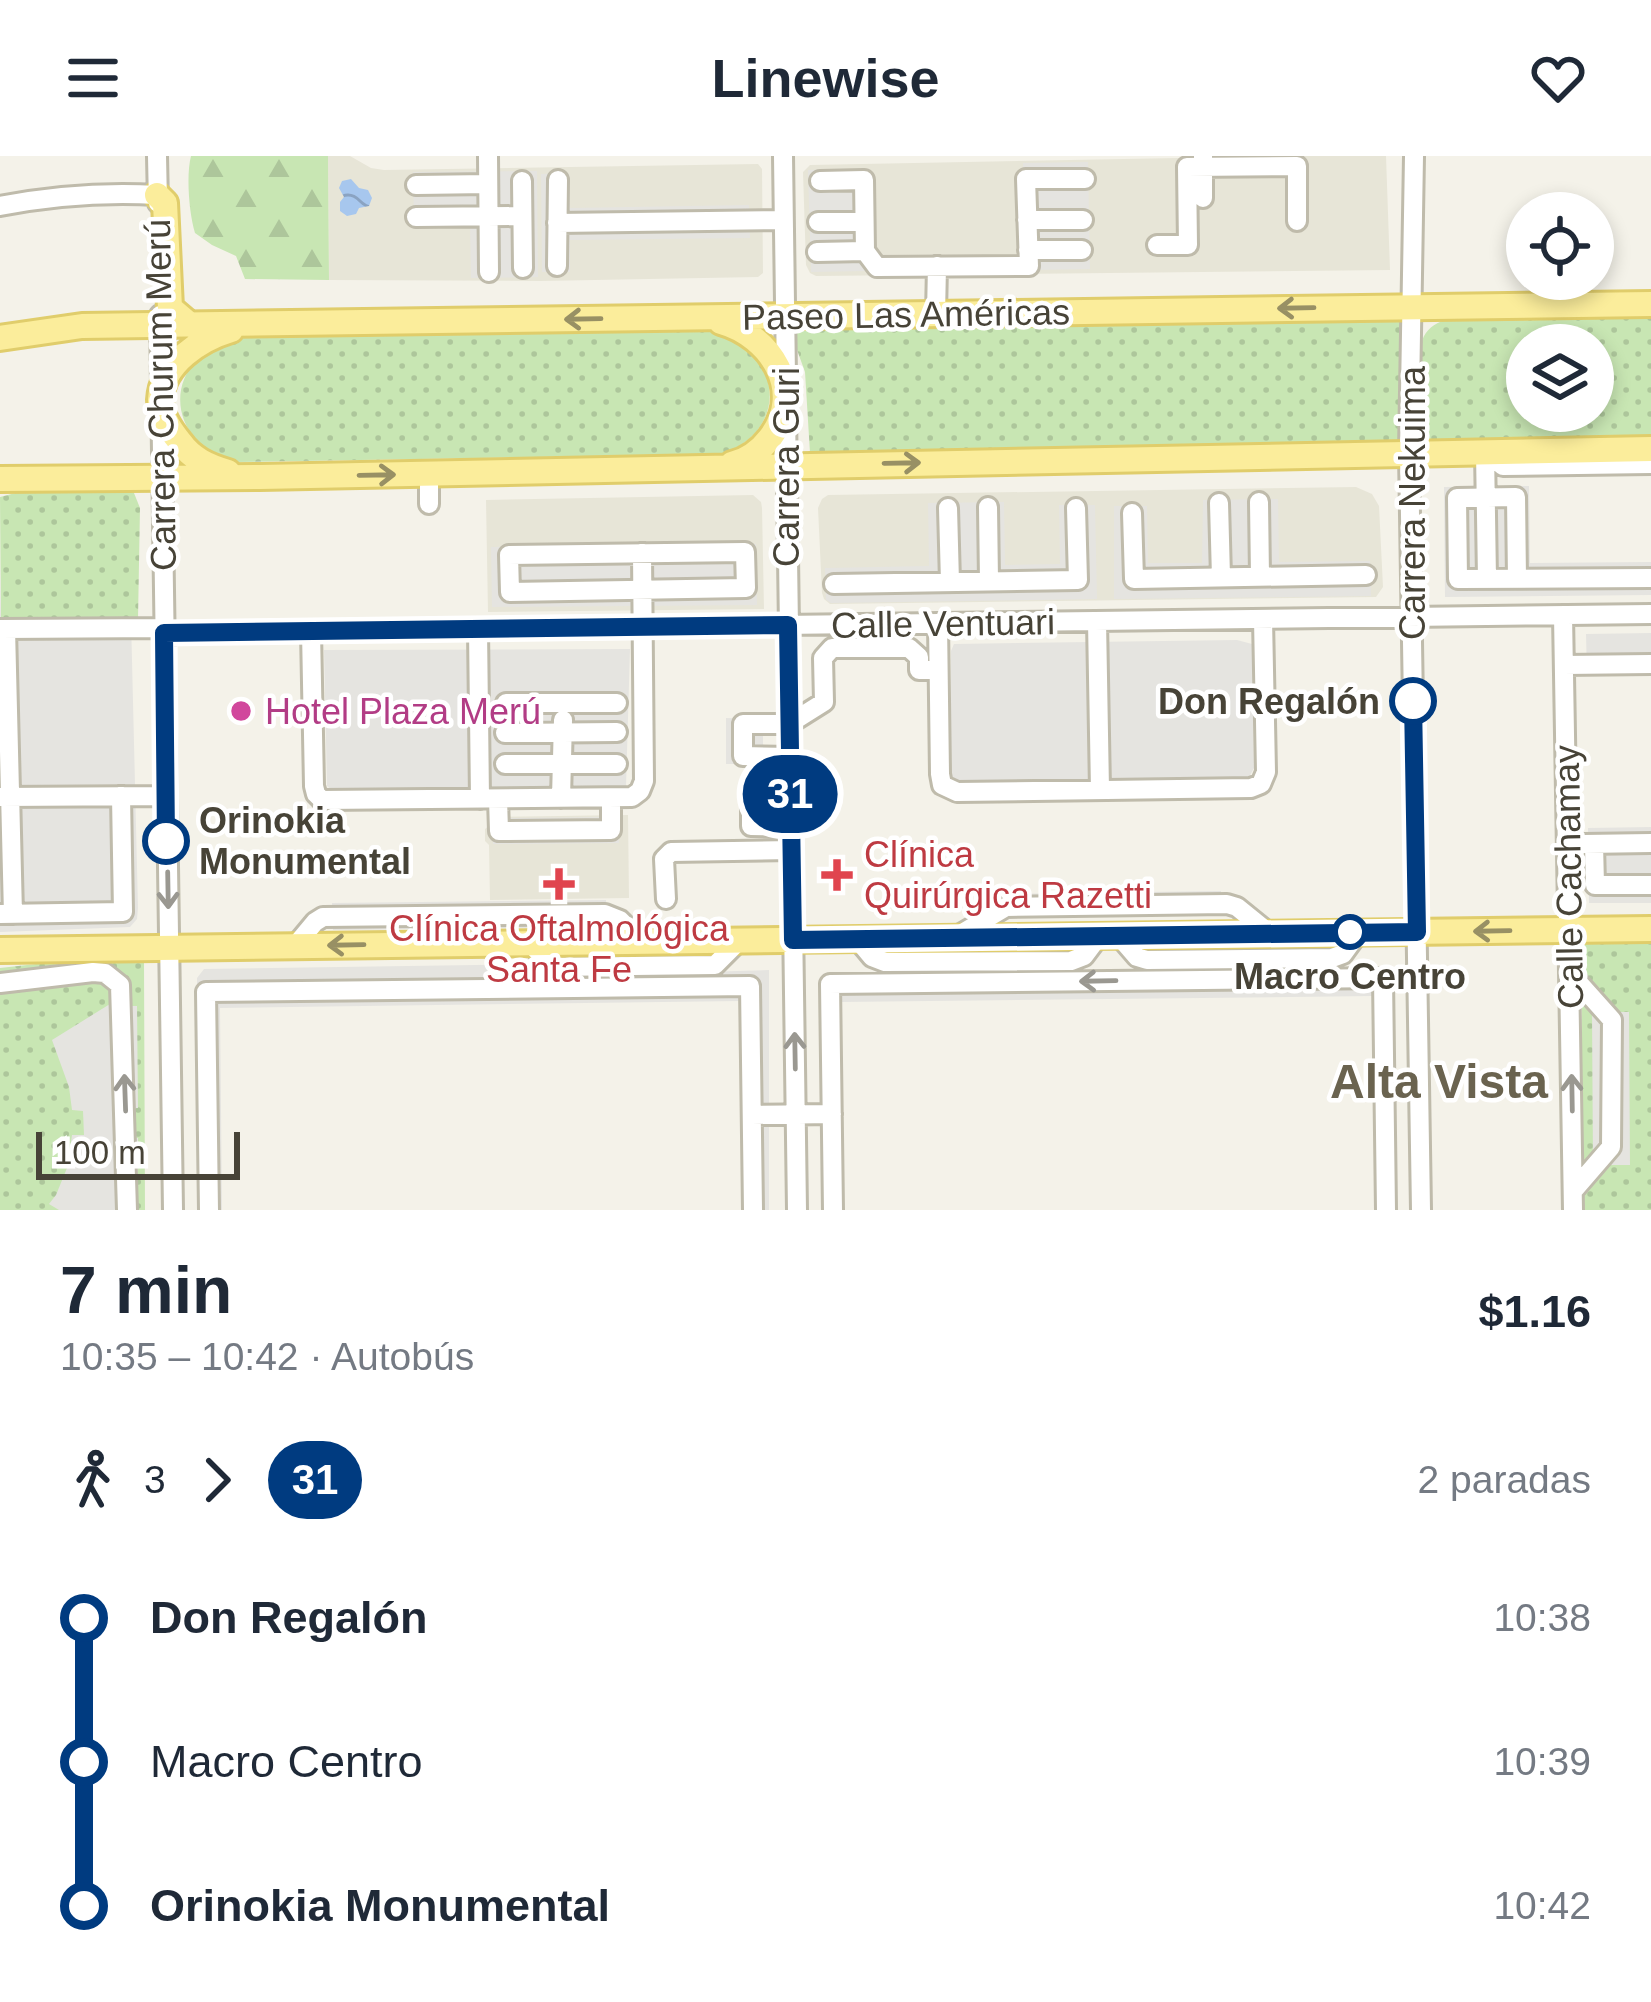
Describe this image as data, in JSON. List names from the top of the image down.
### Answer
{
  "streets": {
    "main road": ["Paseo Las Américas"],
    "street": [
      "Carrera Churum Merú",
      "Carrera Guri",
      "Carrera Nekuima",
      "Calle Ventuari",
      "Calle Cachamay"
    ]
  },
  "crossings": [
    ["Paseo Las Américas", "Carrera Churum Merú"],
    ["Paseo Las Américas", "Carrera Guri"],
    ["Paseo Las Américas", "Carrera Nekuima"],
    ["Carrera Churum Merú", "Calle Ventuari"],
    ["Carrera Guri", "Calle Ventuari"],
    ["Carrera Nekuima", "Calle Ventuari"],
    ["Calle Ventuari", "Calle Cachamay"]
  ],
  "one_way": ["Calle Cachamay"],
  "districts": ["Alta Vista"],
  "places": {
    "other": [
      "Don Regalón",
      "Hotel Plaza Merú",
      "Orinokia Monumental",
      "Macro Centro"
    ],
    "health": ["Clínica Quirúrgica Razetti", "Clínica Oftalmológica Santa Fe"]
  },
  "lines": ["bus line 31"],
  "scale_bar": "100 m",
  "page": {
    "header": "Linewise",
    "on_map": "31",
    "scale": "100 m",
    "heading": ["7 min", "10:35 – 10:42 · Autobús", "$1.16"],
    "legs": ["3", "31", "2 paradas"],
    "list": [
      {
        "name": "Don Regalón",
        "value": "10:38"
      },
      {
        "name": "Macro Centro",
        "value": "10:39"
      },
      {
        "name": "Orinokia Monumental",
        "value": "10:42"
      }
    ]
  }
}
